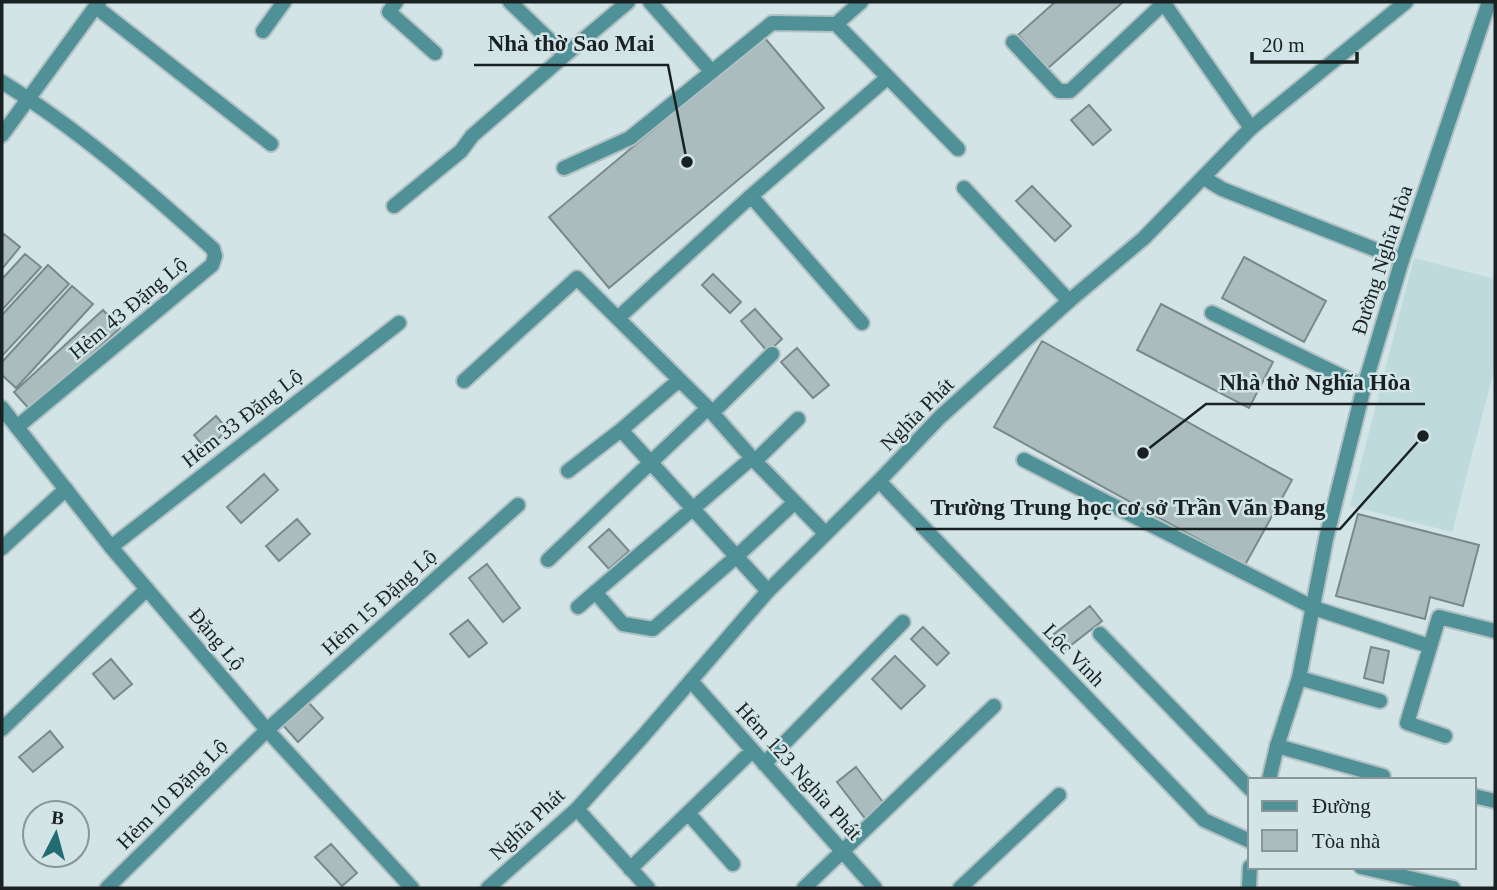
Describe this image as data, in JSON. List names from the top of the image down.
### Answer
{
  "streets": {
    "street": [
      "Đường Nghĩa Hòa",
      "Hẻm 43 Đặng Lộ",
      "Nghĩa Phát",
      "Hẻm 33 Đặng Lộ",
      "Hẻm 15 Đặng Lộ",
      "Đặng Lộ",
      "Lộc Vinh",
      "Hẻm 123 Nghĩa Phát",
      "Hẻm 10 Đặng Lộ"
    ]
  },
  "crossings": [
    ["Hẻm 43 Đặng Lộ", "Đặng Lộ"],
    ["Nghĩa Phát", "Lộc Vinh"],
    ["Nghĩa Phát", "Hẻm 123 Nghĩa Phát"],
    ["Hẻm 33 Đặng Lộ", "Đặng Lộ"],
    ["Hẻm 15 Đặng Lộ", "Đặng Lộ"],
    ["Hẻm 15 Đặng Lộ", "Hẻm 10 Đặng Lộ"],
    ["Đặng Lộ", "Hẻm 10 Đặng Lộ"]
  ],
  "places": ["Nhà thờ Sao Mai", "Trường Trung học cơ sở Trần Văn Đang", "Nhà thờ Nghĩa Hòa"],
  "legend": ["Đường", "Tòa nhà"],
  "scale_bar": "20 m",
  "north": "top"
}
